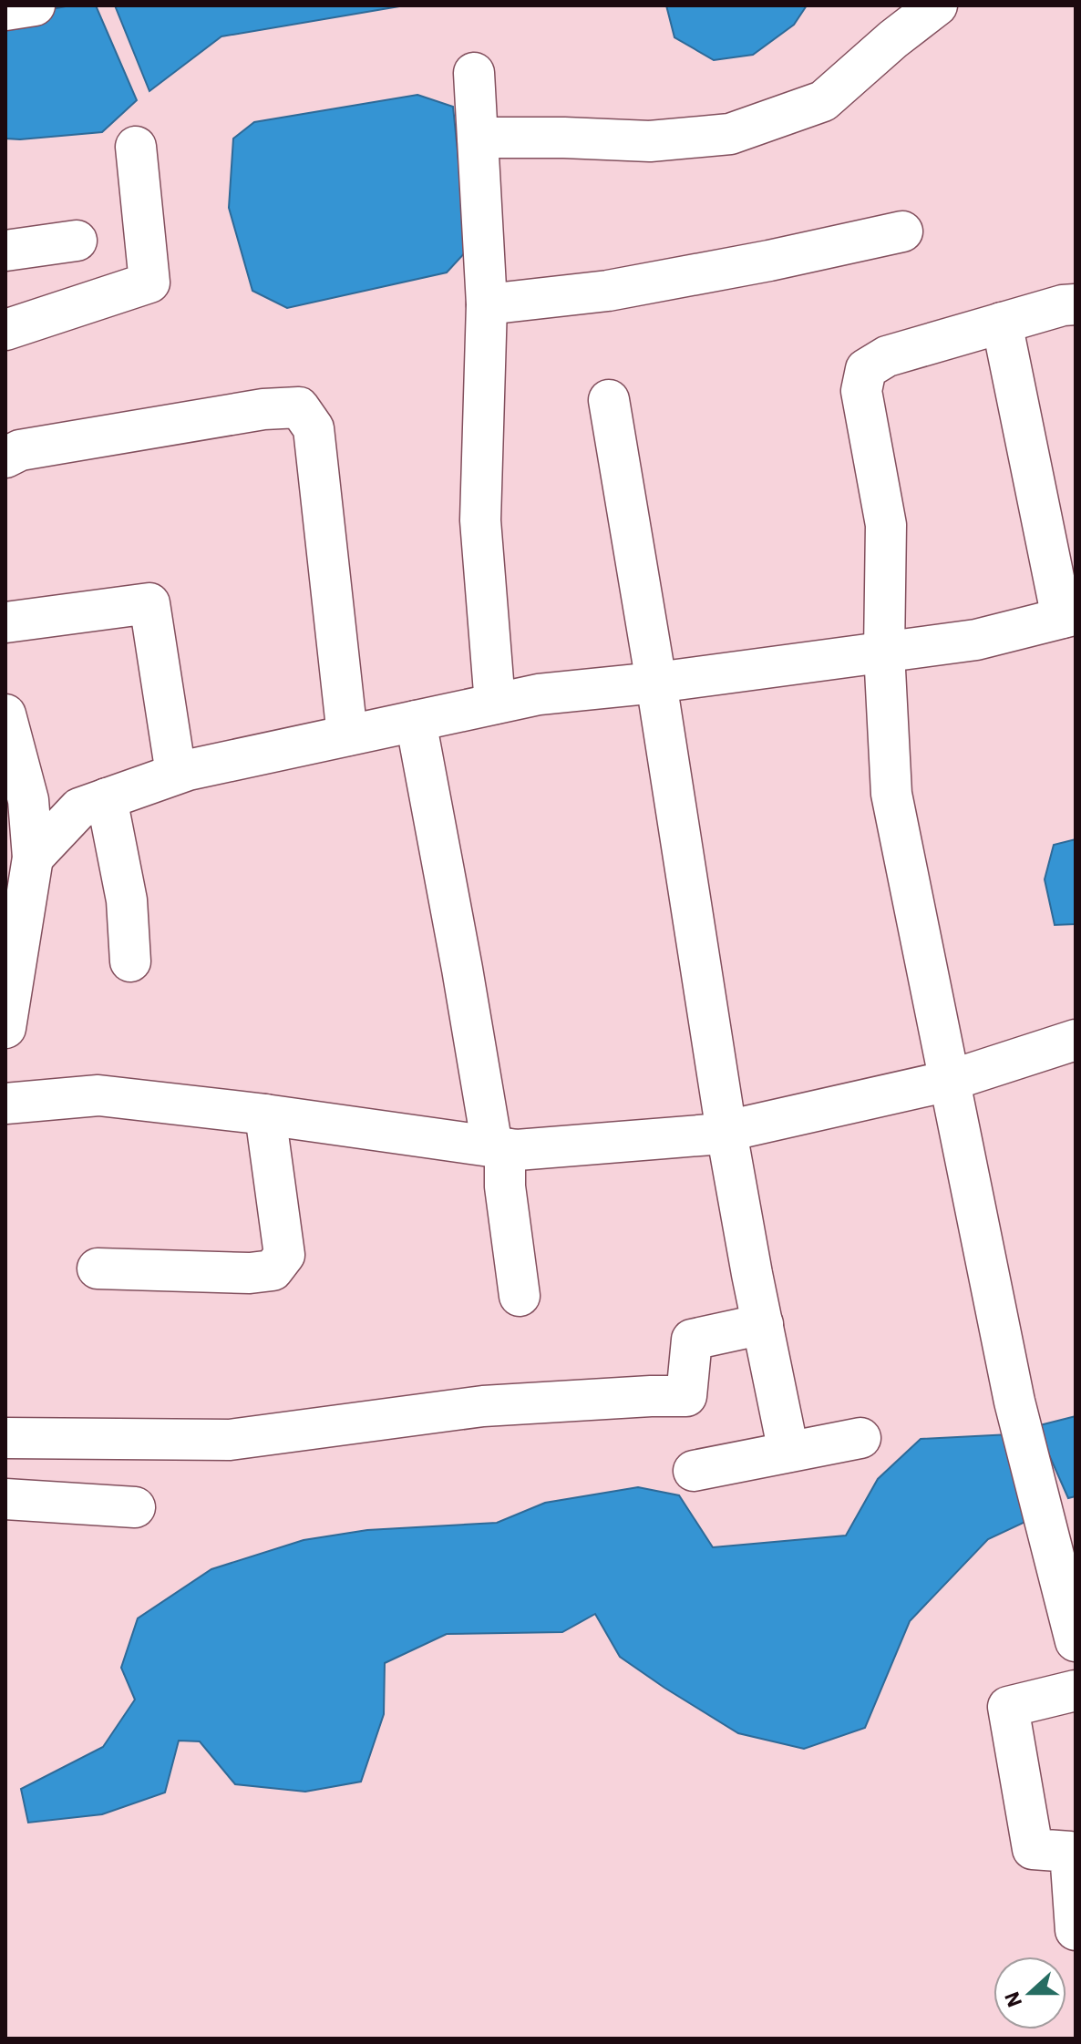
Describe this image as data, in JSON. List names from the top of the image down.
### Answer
{
  "north": "left"
}
